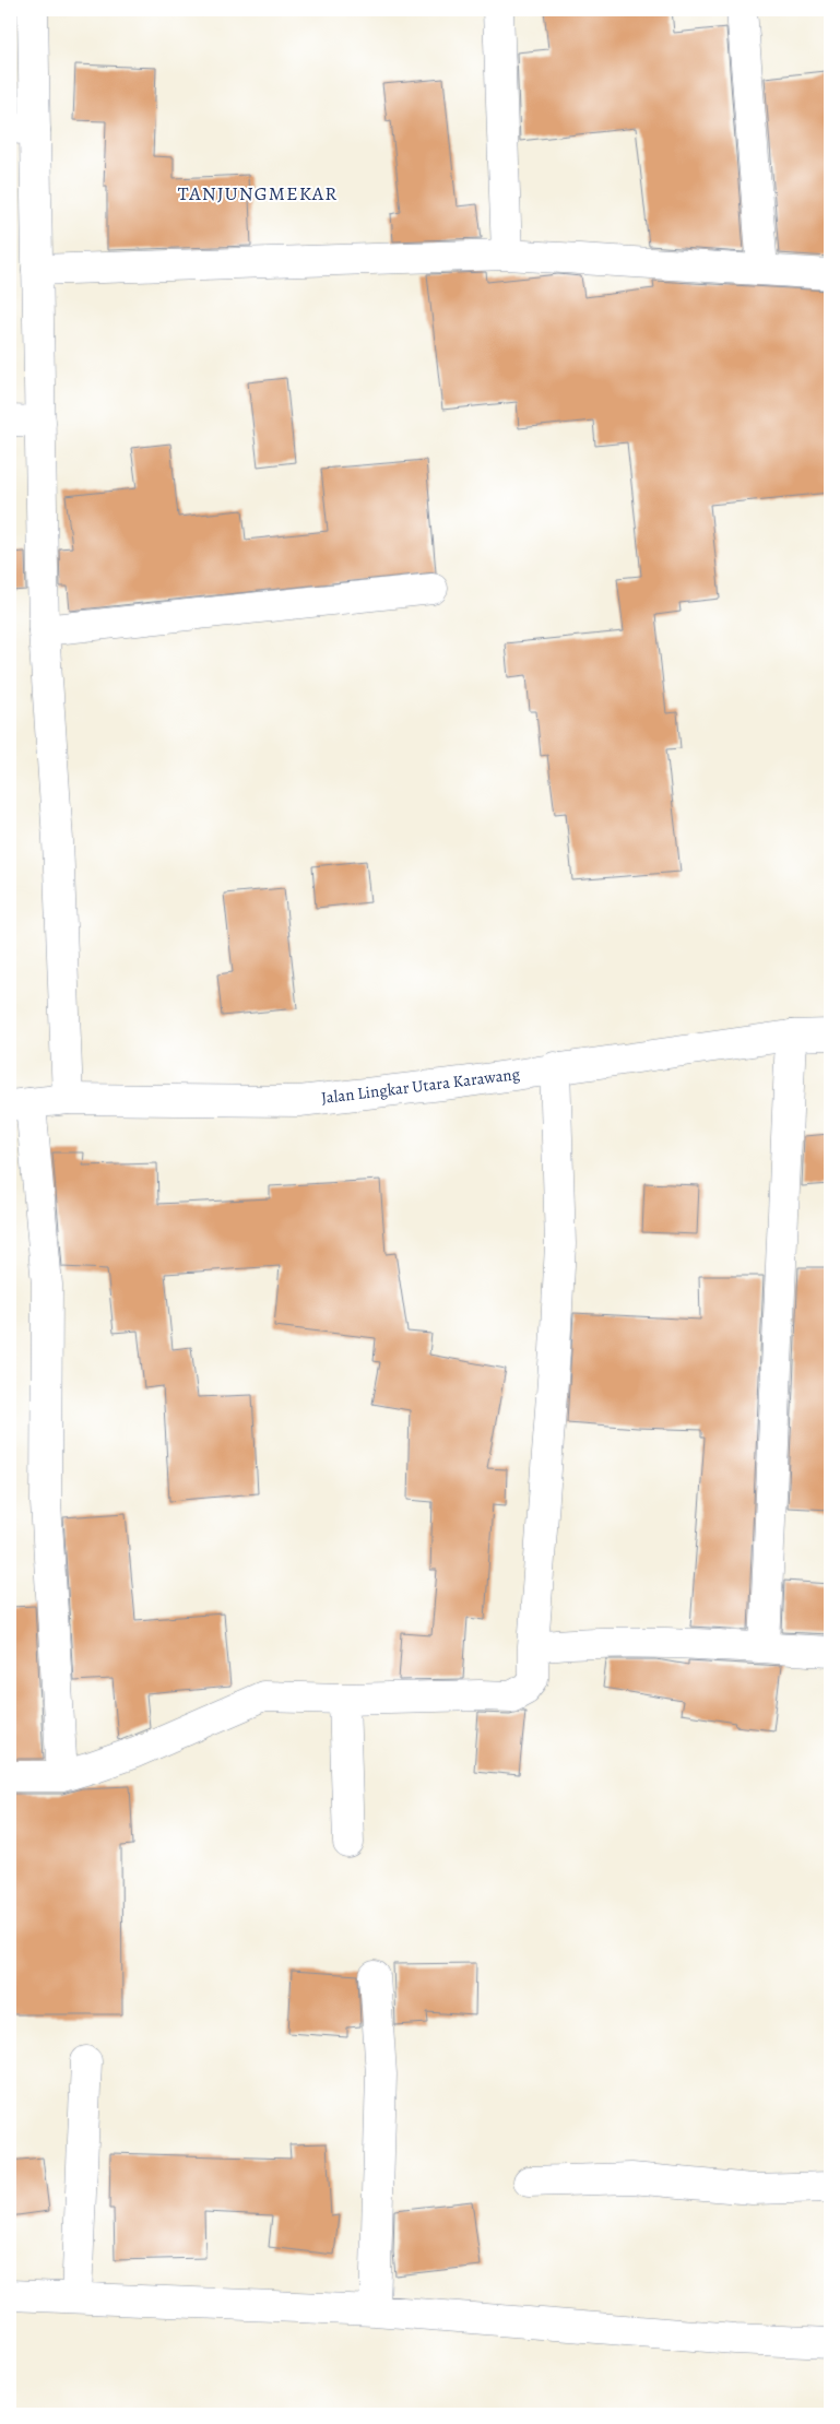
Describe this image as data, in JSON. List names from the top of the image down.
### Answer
{
  "streets": {
    "street": ["Jalan Lingkar Utara Karawang"]
  },
  "districts": ["TANJUNGMEKAR"]
}
